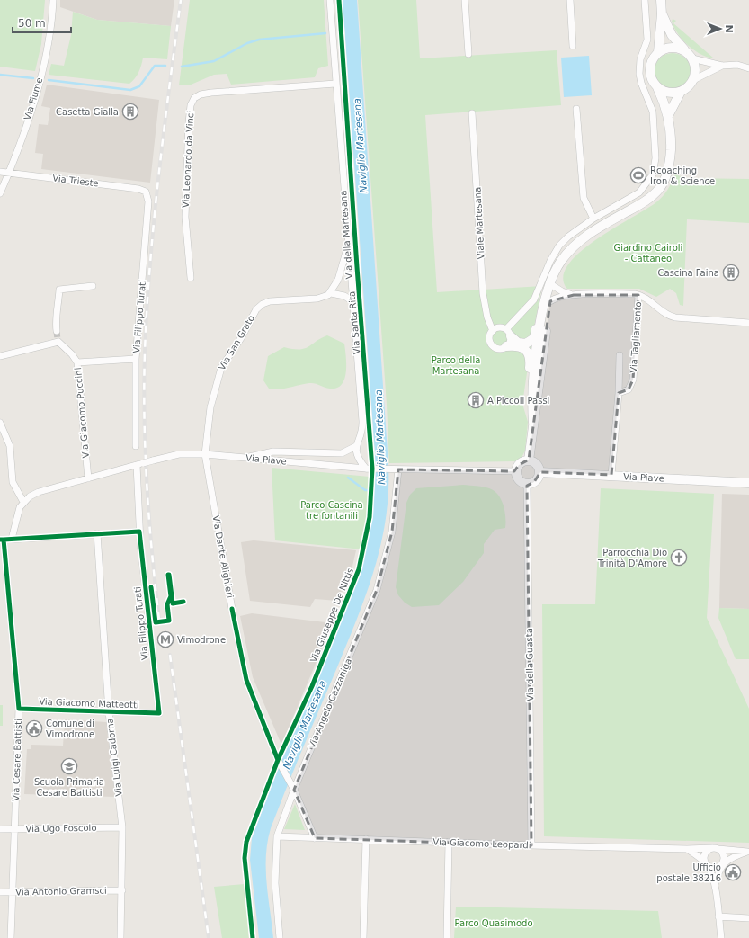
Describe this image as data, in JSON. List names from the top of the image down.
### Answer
{
  "streets": {
    "street": [
      "Via Fiume",
      "Via Leonardo da Vinci",
      "Via Trieste",
      "Viale Martesana",
      "Via Filippo Turati",
      "Via Santa Rita",
      "Via Tagliamento",
      "Via San Grato",
      "Via Giacomo Puccini",
      "Via Piave",
      "Via Dante Alighieri",
      "Via della Guasta",
      "Via Giacomo Matteotti",
      "Via Angelo Cazzaniga",
      "Via Luigi Cadorna",
      "Via Cesare Battisti",
      "Via Ugo Foscolo",
      "Via Giacomo Leopardi",
      "Via Antonio Gramsci"
    ],
    "cycle path": ["Via della Martesana"]
  },
  "crossings": [
    ["Via Fiume", "Via Trieste"],
    ["Via Leonardo da Vinci", "Via Santa Rita"],
    ["Via Trieste", "Via Filippo Turati"],
    ["Via Filippo Turati", "Via Giacomo Puccini"],
    ["Via Filippo Turati", "Via Piave"],
    ["Via Filippo Turati", "Via Giacomo Matteotti"],
    ["Via Tagliamento", "Via Piave"],
    ["Via San Grato", "Via Piave"],
    ["Via San Grato", "Via Dante Alighieri"],
    ["Via Giacomo Puccini", "Via Piave"],
    ["Via Piave", "Via Dante Alighieri"],
    ["Via Piave", "Via della Guasta"],
    ["Via Piave", "Via Angelo Cazzaniga"],
    ["Via Dante Alighieri", "Via Angelo Cazzaniga"],
    ["Via Dante Alighieri", "Via Giacomo Leopardi"],
    ["Via della Guasta", "Via Giacomo Leopardi"],
    ["Via Giacomo Matteotti", "Via Luigi Cadorna"],
    ["Via Giacomo Matteotti", "Via Cesare Battisti"],
    ["Via Angelo Cazzaniga", "Via Giacomo Leopardi"],
    ["Via Luigi Cadorna", "Via Ugo Foscolo"],
    ["Via Luigi Cadorna", "Via Antonio Gramsci"],
    ["Via Cesare Battisti", "Via Ugo Foscolo"],
    ["Via Cesare Battisti", "Via Antonio Gramsci"]
  ],
  "water": ["Naviglio Martesana"],
  "parks": [
    "Giardino Cairoli - Cattaneo",
    "Parco della Martesana",
    "Parco Cascina tre fontanili",
    "Parco Quasimodo"
  ],
  "places": {
    "building": ["Casetta Gialla", "Cascina Faina", "A Piccoli Passi"],
    "sports": ["Rcoaching Iron & Science"],
    "church": ["Parrocchia Dio Trinità D'Amore"],
    "metro station": ["Vimodrone"],
    "public building": ["Comune di Vimodrone", "Ufficio postale 38216"],
    "school or university": ["Scuola Primaria Cesare Battisti"]
  },
  "scale_bar": "50 m",
  "north": "right"
}
